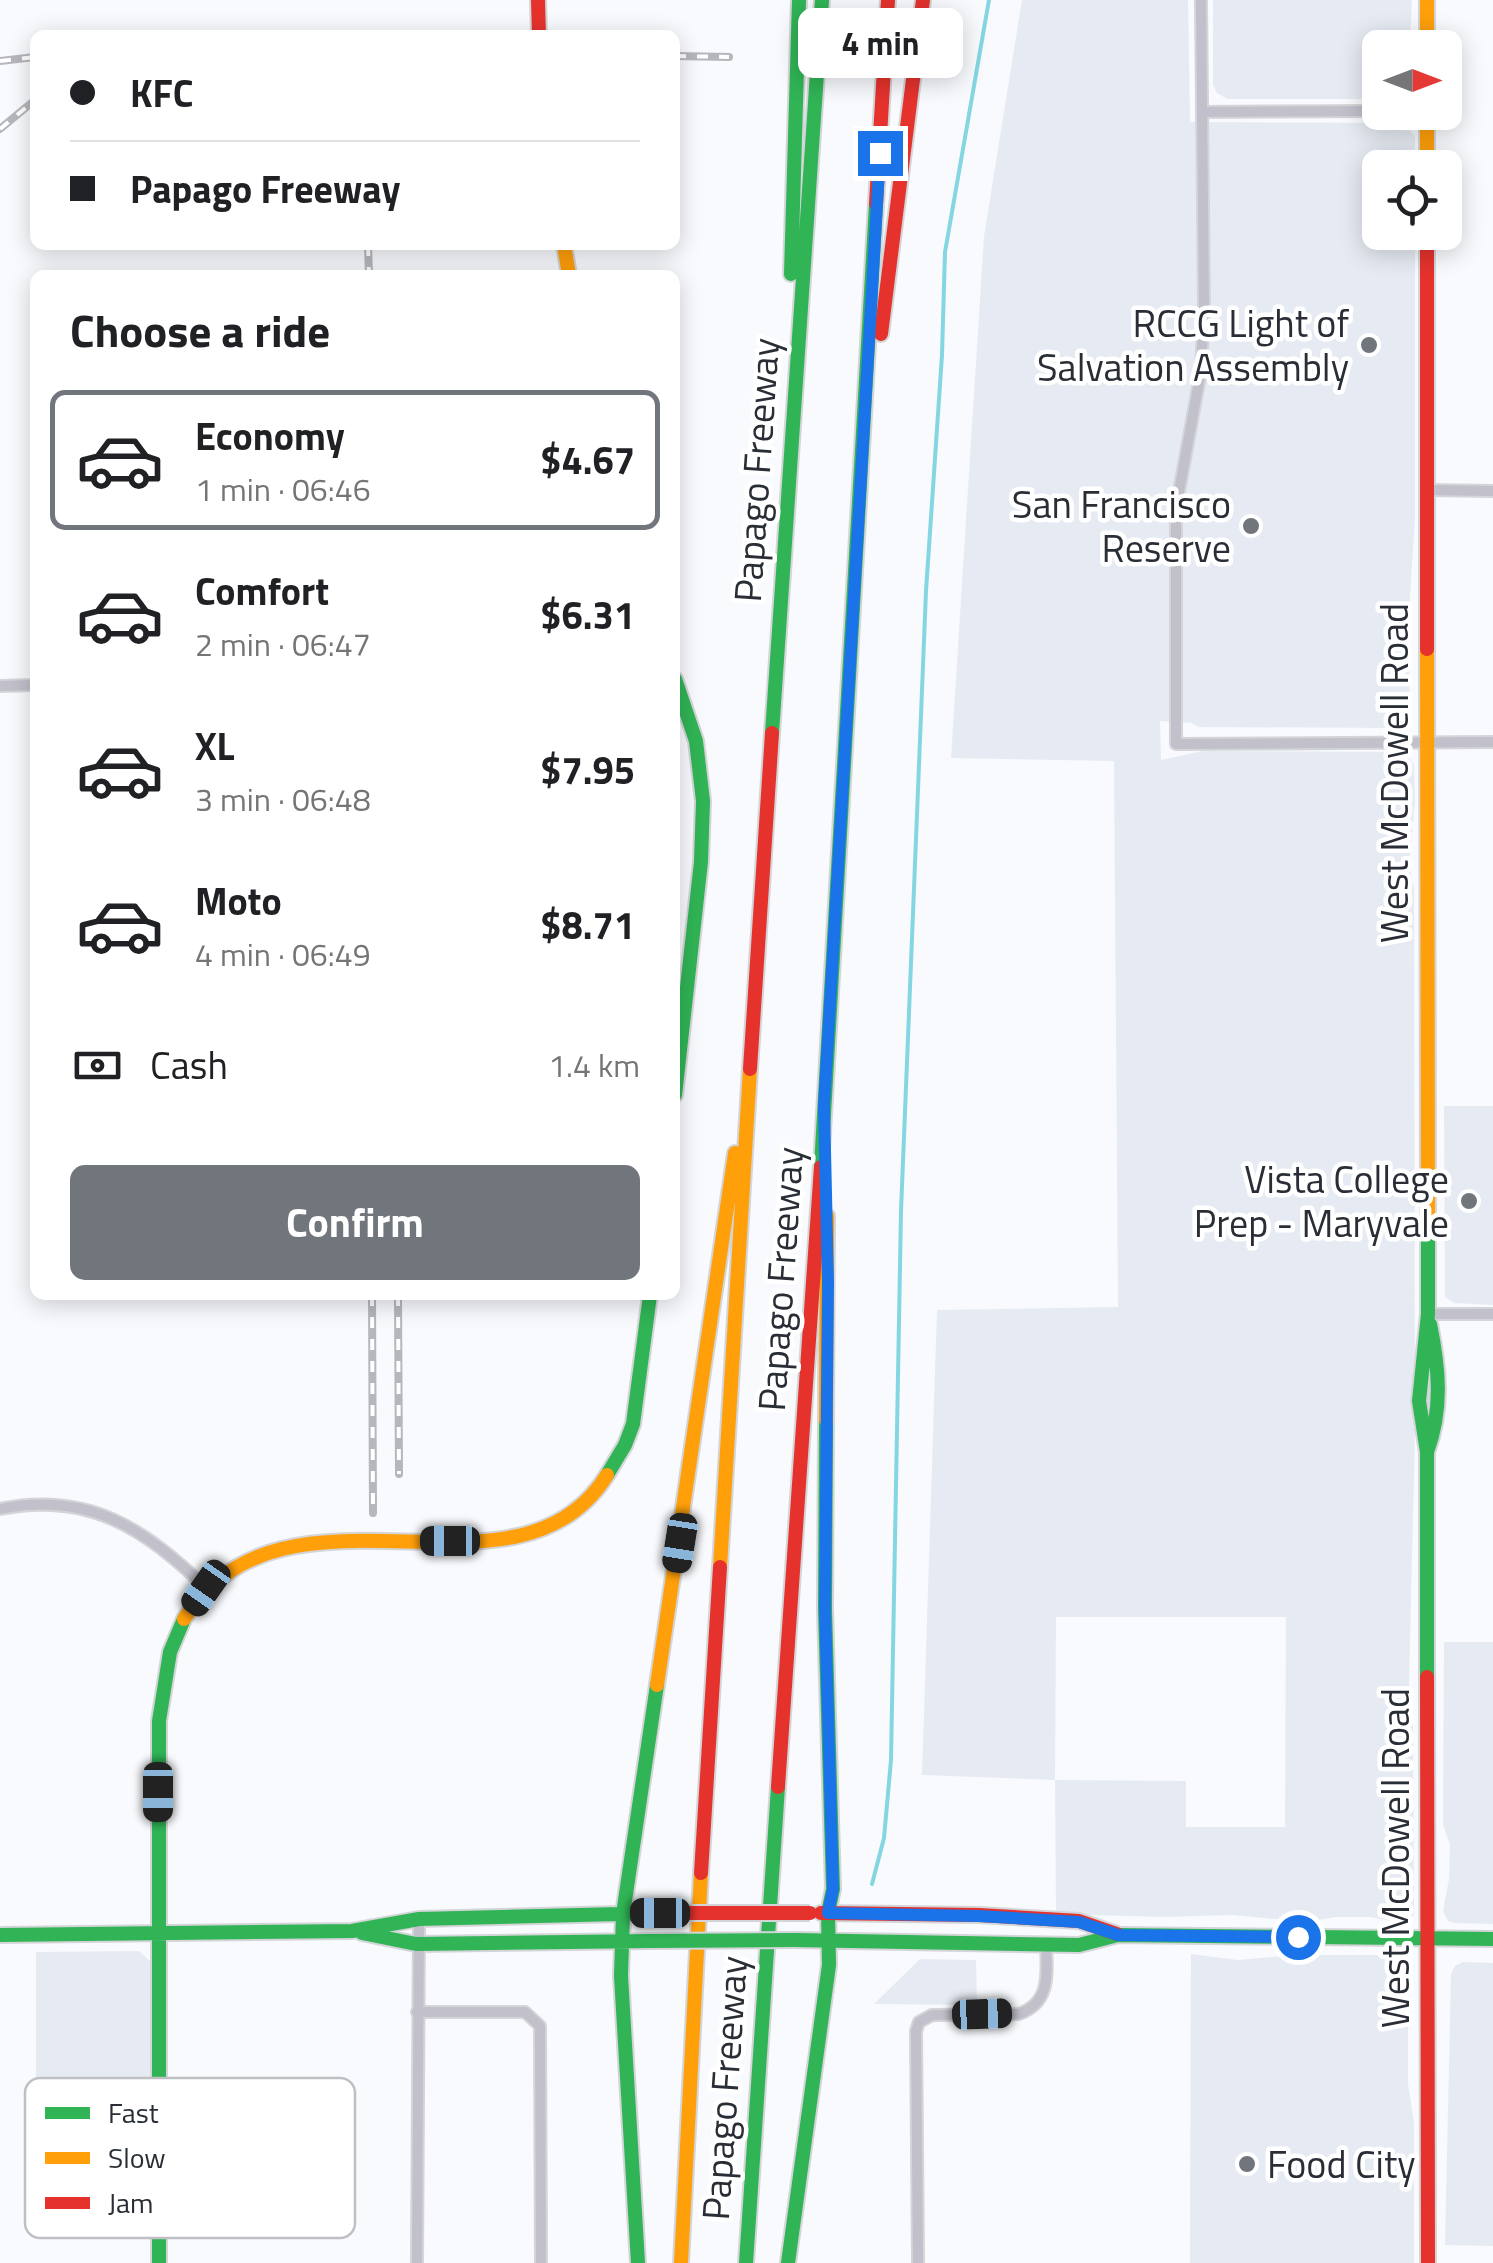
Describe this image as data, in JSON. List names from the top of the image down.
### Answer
{
  "streets": {
    "main road": ["Papago Freeway", "West McDowell Road"]
  },
  "places": [
    "RCCG Light of Salvation Assembly",
    "San Francisco Reserve",
    "Vista College Prep - Maryvale",
    "Food City"
  ],
  "legend": ["Fast", "Slow", "Jam"],
  "north": "right",
  "page": {
    "bubble": "4 min",
    "banner": ["KFC", "Papago Freeway"],
    "heading": "Choose a ride",
    "list": [
      {
        "name": "Economy",
        "note": "1 min · 06:46",
        "value": "$4.67"
      },
      {
        "name": "Comfort",
        "note": "2 min · 06:47",
        "value": "$6.31"
      },
      {
        "name": "XL",
        "note": "3 min · 06:48",
        "value": "$7.95"
      },
      {
        "name": "Moto",
        "note": "4 min · 06:49",
        "value": "$8.71"
      }
    ],
    "pay": ["Cash", "1.4 km"],
    "buttons": "Confirm"
  }
}
